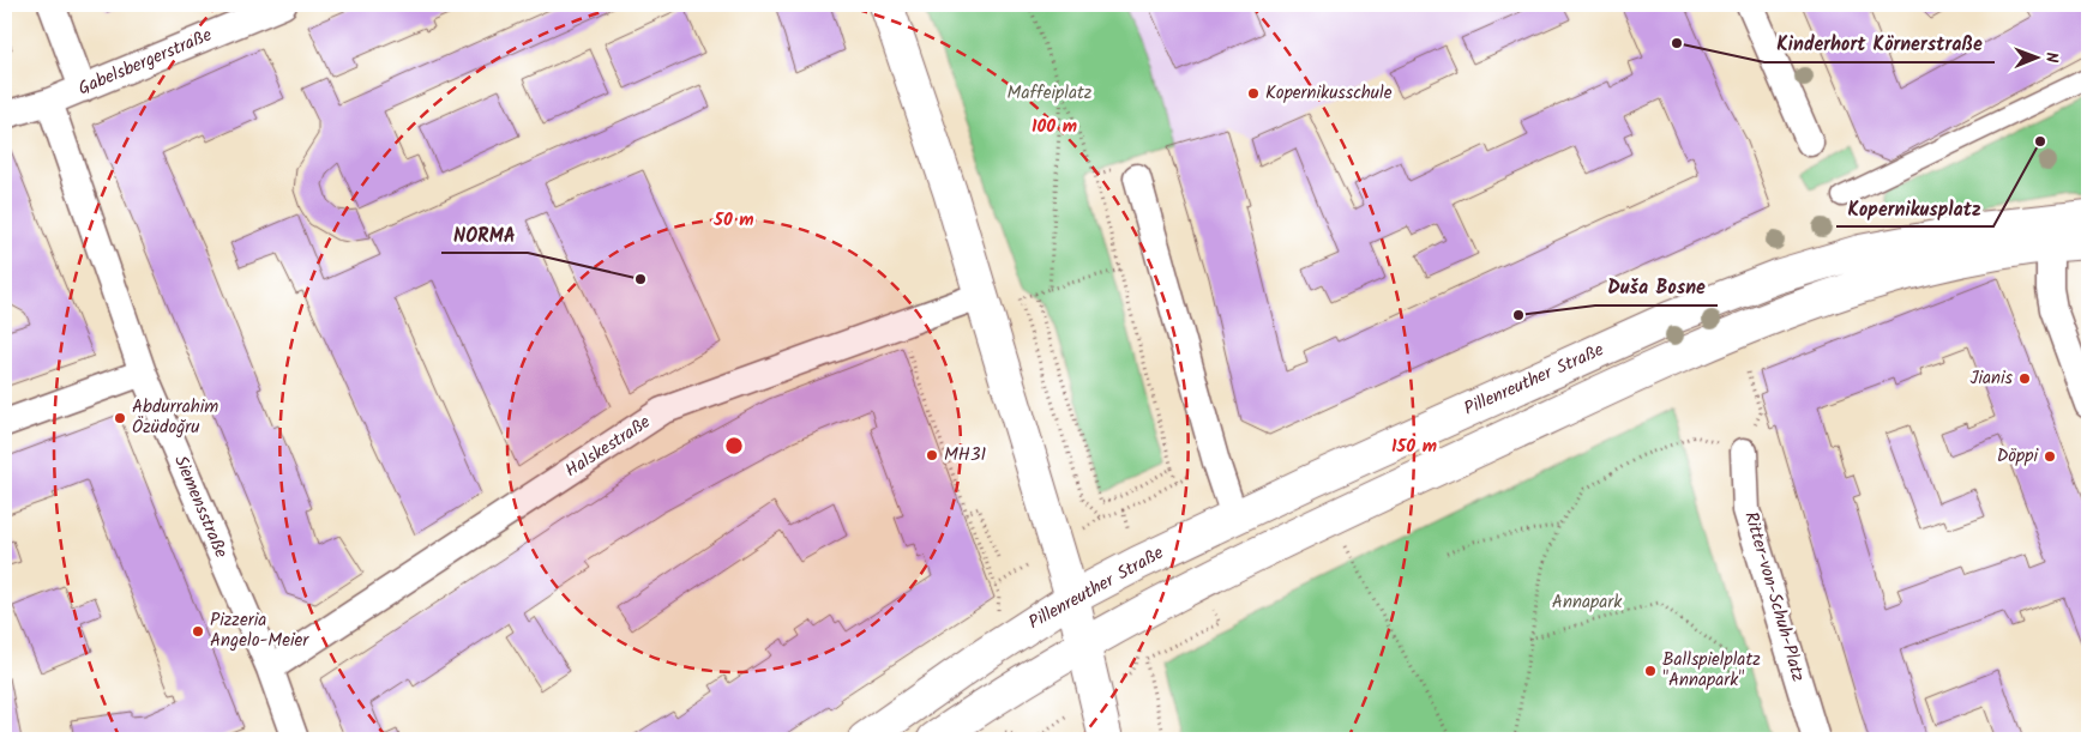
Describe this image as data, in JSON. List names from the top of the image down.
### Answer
{
  "streets": {
    "main road": ["Pillenreuther Straße"],
    "street": [
      "Gabelsbergerstraße",
      "Halskestraße",
      "Siemensstraße",
      "Ritter-von-Schuh-Platz"
    ]
  },
  "crossings": [
    ["Gabelsbergerstraße", "Siemensstraße"],
    ["Halskestraße", "Siemensstraße"]
  ],
  "parks": ["Maffeiplatz", "Annapark"],
  "places": [
    "Kinderhort Körnerstraße",
    "Kopernikusschule",
    "Kopernikusplatz",
    "NORMA",
    "Duša Bosne",
    "Jianis",
    "Abdurrahim Özüdoğru",
    "MH31",
    "Döppi",
    "Pizzeria Angelo-Meier",
    "Ballspielplatz \"Annapark\""
  ],
  "north": "right",
  "rings": ["100 m", "50 m", "150 m"]
}
